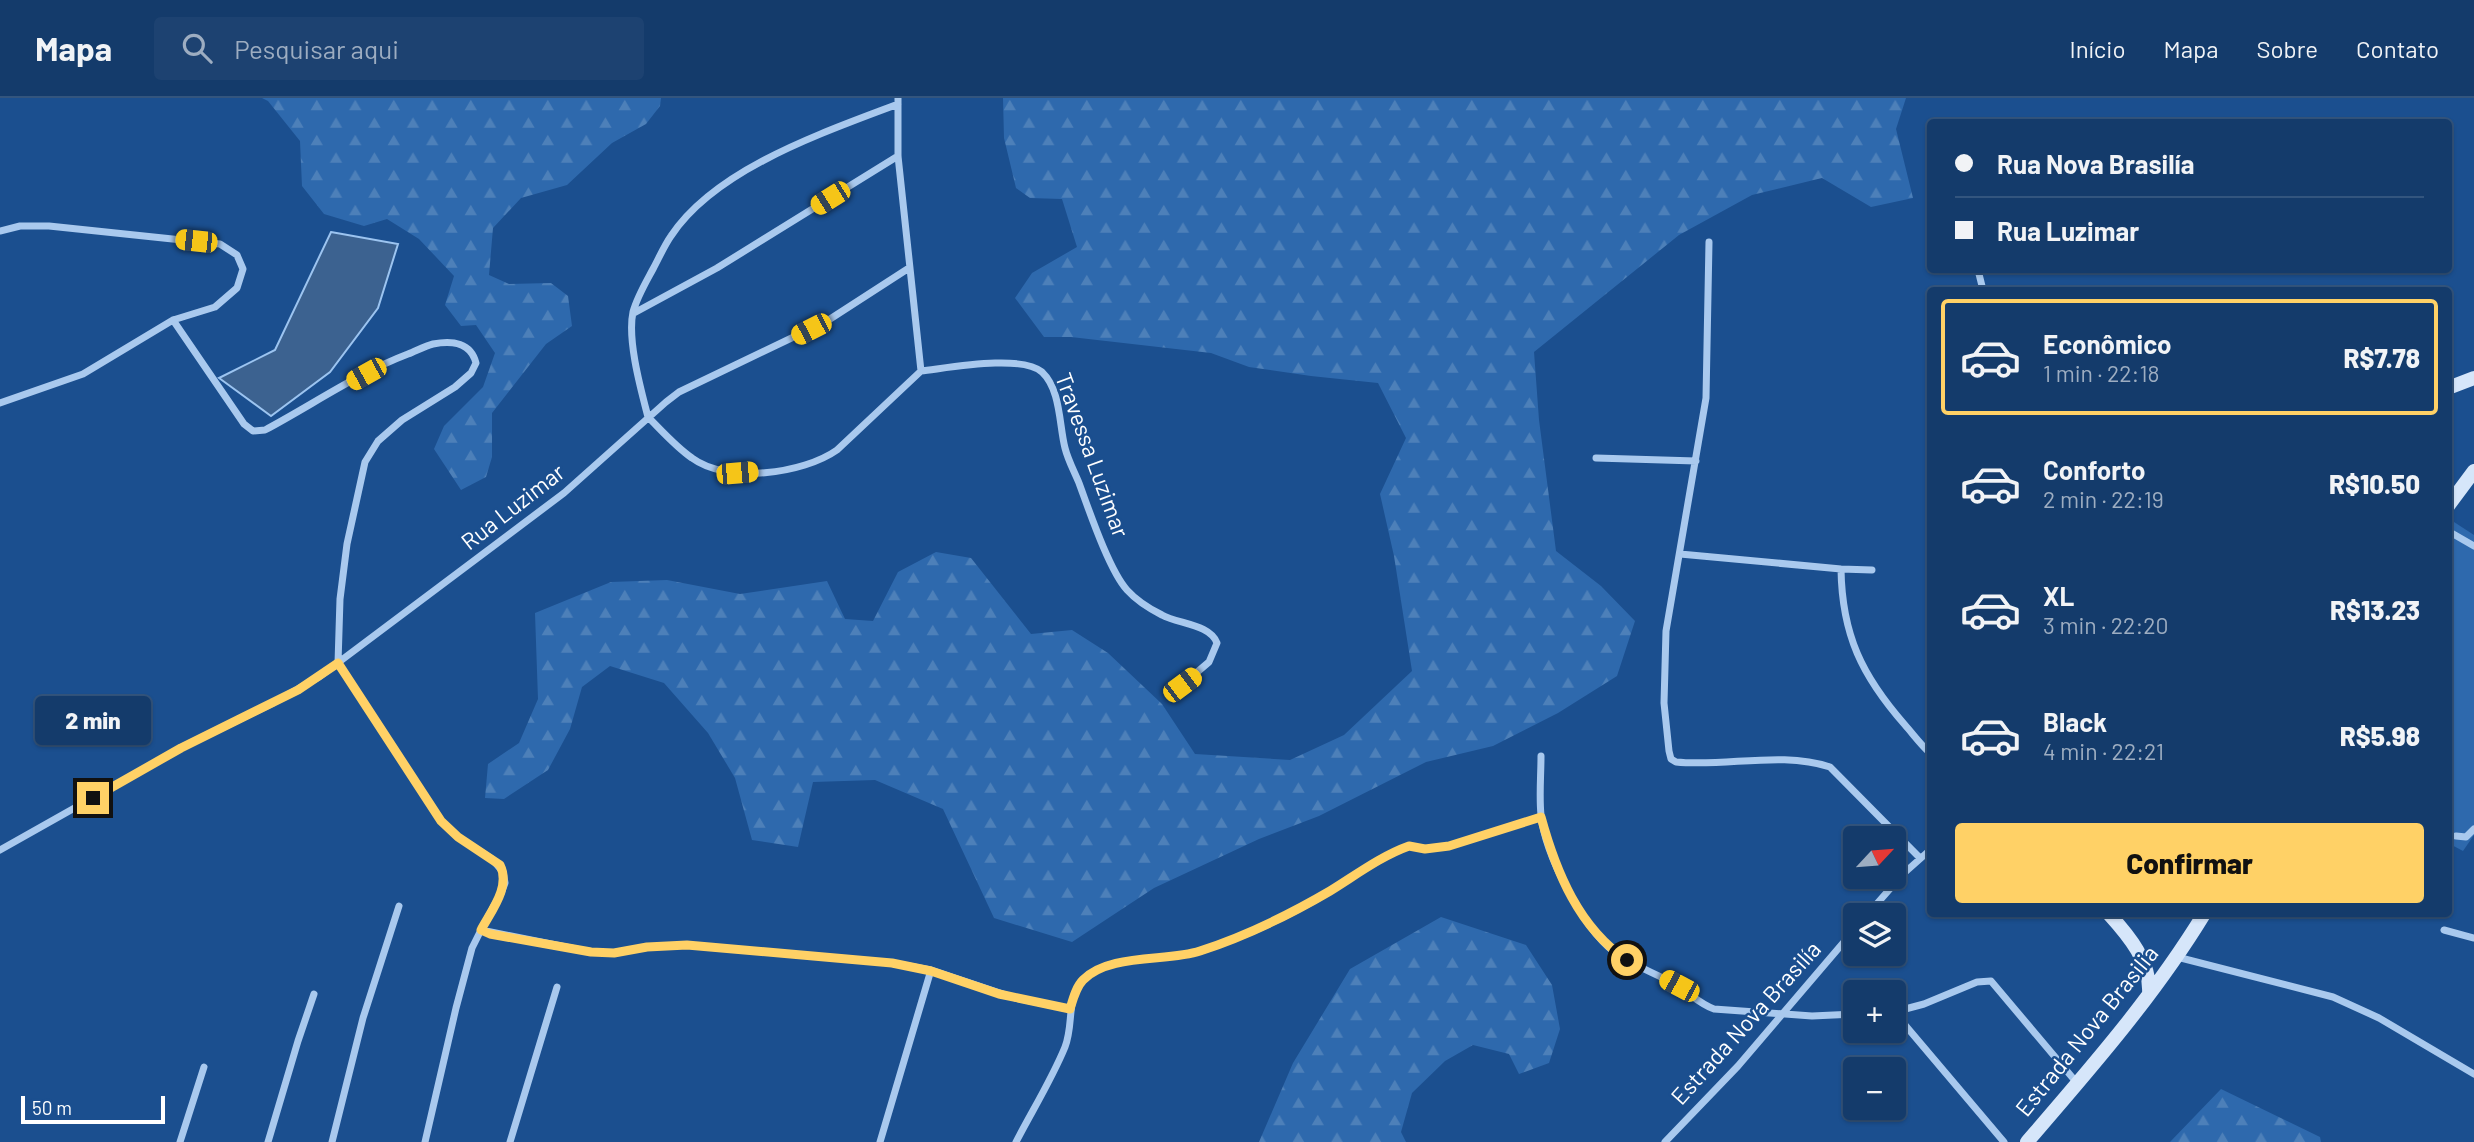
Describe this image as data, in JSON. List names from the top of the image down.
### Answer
{
  "streets": {
    "street": [
      "Travessa Luzimar",
      "Rua Luzimar",
      "Estrada Nova Brasilía",
      "Estrada Nova Brasilia"
    ]
  },
  "scale_bar": "50 m",
  "north": "top right",
  "page": {
    "header": "Mapa",
    "search": "Pesquisar aqui",
    "nav": [
      "Início",
      "Mapa",
      "Sobre",
      "Contato"
    ],
    "banner": ["Rua Nova Brasilía", "Rua Luzimar"],
    "list": [
      {
        "name": "Econômico",
        "note": "1 min · 22:18",
        "value": "R$7.78"
      },
      {
        "name": "Conforto",
        "note": "2 min · 22:19",
        "value": "R$10.50"
      },
      {
        "name": "XL",
        "note": "3 min · 22:20",
        "value": "R$13.23"
      },
      {
        "name": "Black",
        "note": "4 min · 22:21",
        "value": "R$5.98"
      }
    ],
    "bubble": "2 min",
    "buttons": "Confirmar",
    "map_buttons": ["+", "−"],
    "scale": "50 m"
  }
}
